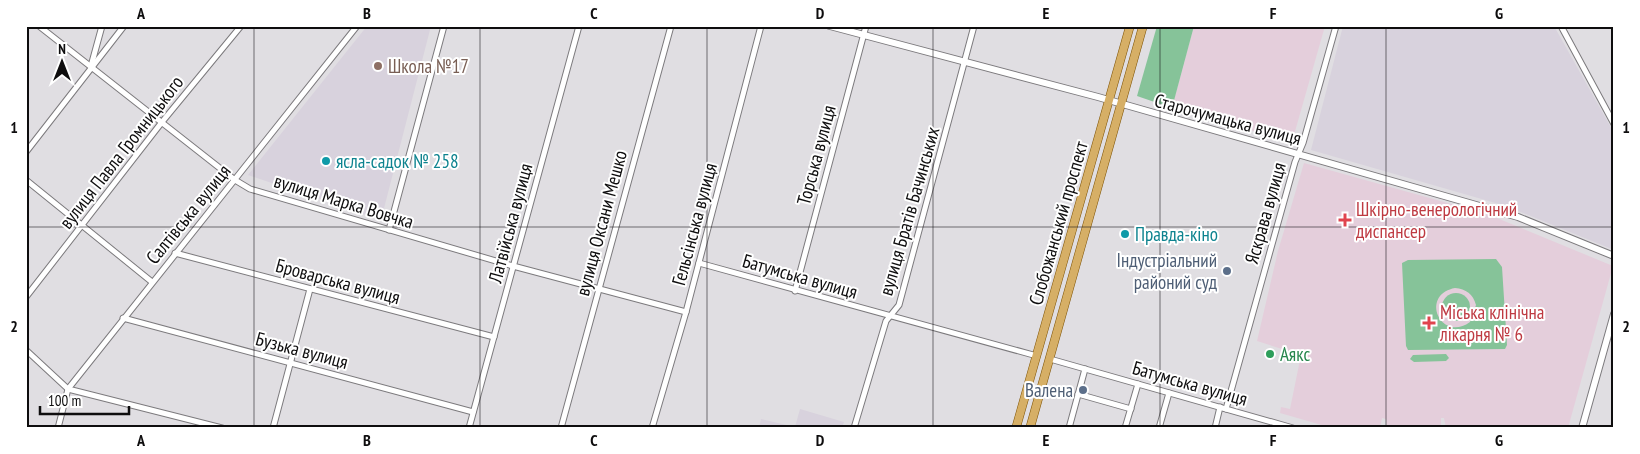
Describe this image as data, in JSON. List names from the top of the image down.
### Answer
{
  "streets": {
    "main road": ["Слобожанський проспект"],
    "street": [
      "Старочумацька вулиця",
      "вулиця Павла Громницького",
      "Торська вулиця",
      "вулиця Марка Вовчка",
      "вулиця Братів Бачинських",
      "Яскрава вулиця",
      "Салтівська вулиця",
      "Латвійська вулиця",
      "вулиця Оксани Мешко",
      "Гельсінська вулиця",
      "Батумська вулиця",
      "Броварська вулиця",
      "Бузька вулиця"
    ]
  },
  "crossings": [
    ["Старочумацька вулиця", "Торська вулиця"],
    ["Старочумацька вулиця", "вулиця Братів Бачинських"],
    ["Старочумацька вулиця", "Яскрава вулиця"],
    ["Старочумацька вулиця", "Слобожанський проспект"],
    ["вулиця Павла Громницького", "вулиця Марка Вовчка"],
    ["Торська вулиця", "Батумська вулиця"],
    ["вулиця Марка Вовчка", "Салтівська вулиця"],
    ["вулиця Марка Вовчка", "Латвійська вулиця"],
    ["вулиця Марка Вовчка", "вулиця Оксани Мешко"],
    ["вулиця Марка Вовчка", "Гельсінська вулиця"],
    ["вулиця Братів Бачинських", "Батумська вулиця"],
    ["Яскрава вулиця", "Батумська вулиця"],
    ["Салтівська вулиця", "Броварська вулиця"],
    ["Салтівська вулиця", "Бузька вулиця"],
    ["Латвійська вулиця", "Броварська вулиця"],
    ["Латвійська вулиця", "Бузька вулиця"],
    ["Слобожанський проспект", "Батумська вулиця"],
    ["Гельсінська вулиця", "Батумська вулиця"]
  ],
  "places": {
    "other": [
      "Школа №17",
      "ясла-садок № 258",
      "Правда-кіно",
      "Індустріальний районий суд",
      "Аякс",
      "Валена"
    ],
    "health": ["Шкірно-венерологічний диспансер", "Міська клінічна лікарня № 6"]
  },
  "scale_bar": "100 m",
  "north": "top",
  "grid": {
    "columns": [
      "A",
      "B",
      "C",
      "D",
      "E",
      "F",
      "G"
    ],
    "rows": ["1", "2"]
  }
}
